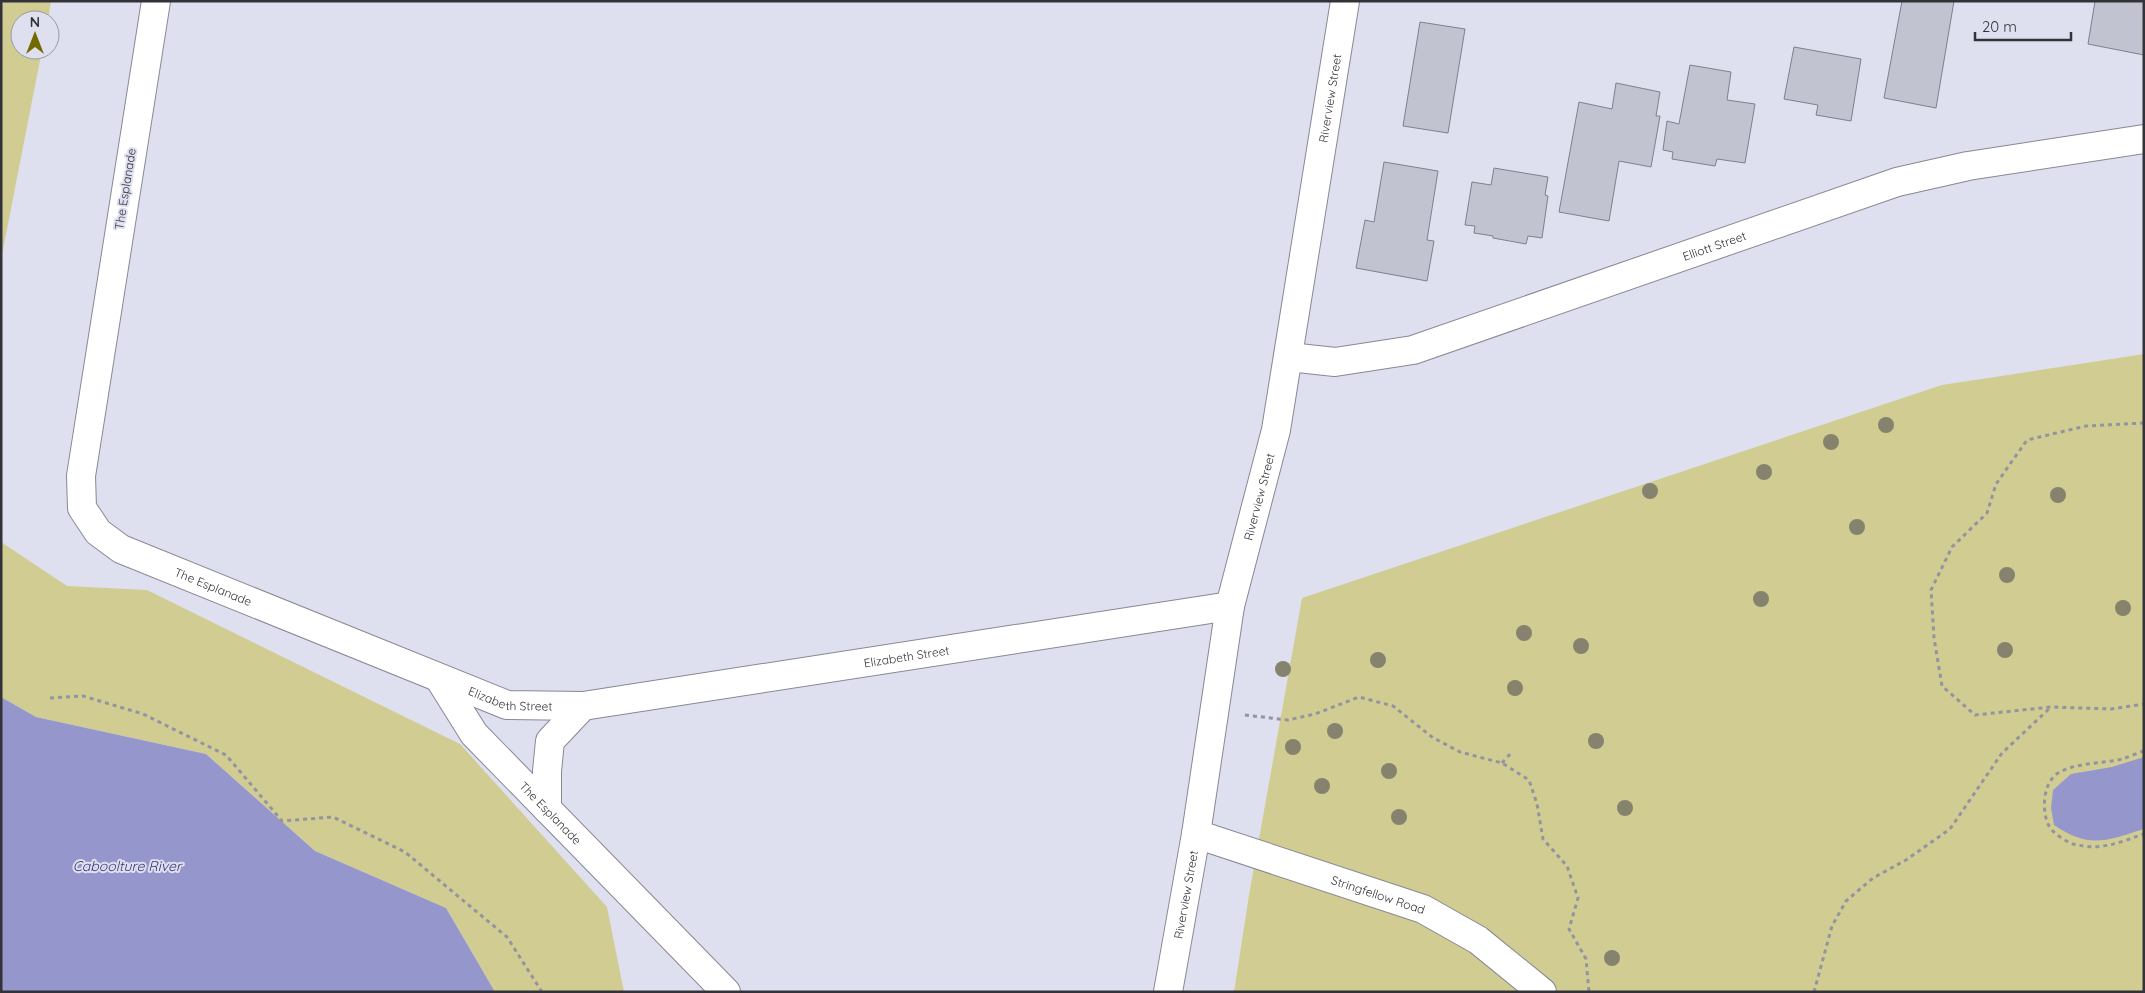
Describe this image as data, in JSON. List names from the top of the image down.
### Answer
{
  "streets": {
    "street": [
      "Riverview Street",
      "The Esplanade",
      "Elliott Street",
      "Elizabeth Street",
      "Stringfellow Road"
    ]
  },
  "crossings": [
    ["Riverview Street", "Elliott Street"],
    ["Riverview Street", "Elizabeth Street"],
    ["Riverview Street", "Stringfellow Road"],
    ["The Esplanade", "Elizabeth Street"]
  ],
  "water": ["Caboolture River"],
  "scale_bar": "20 m",
  "north": "top"
}
